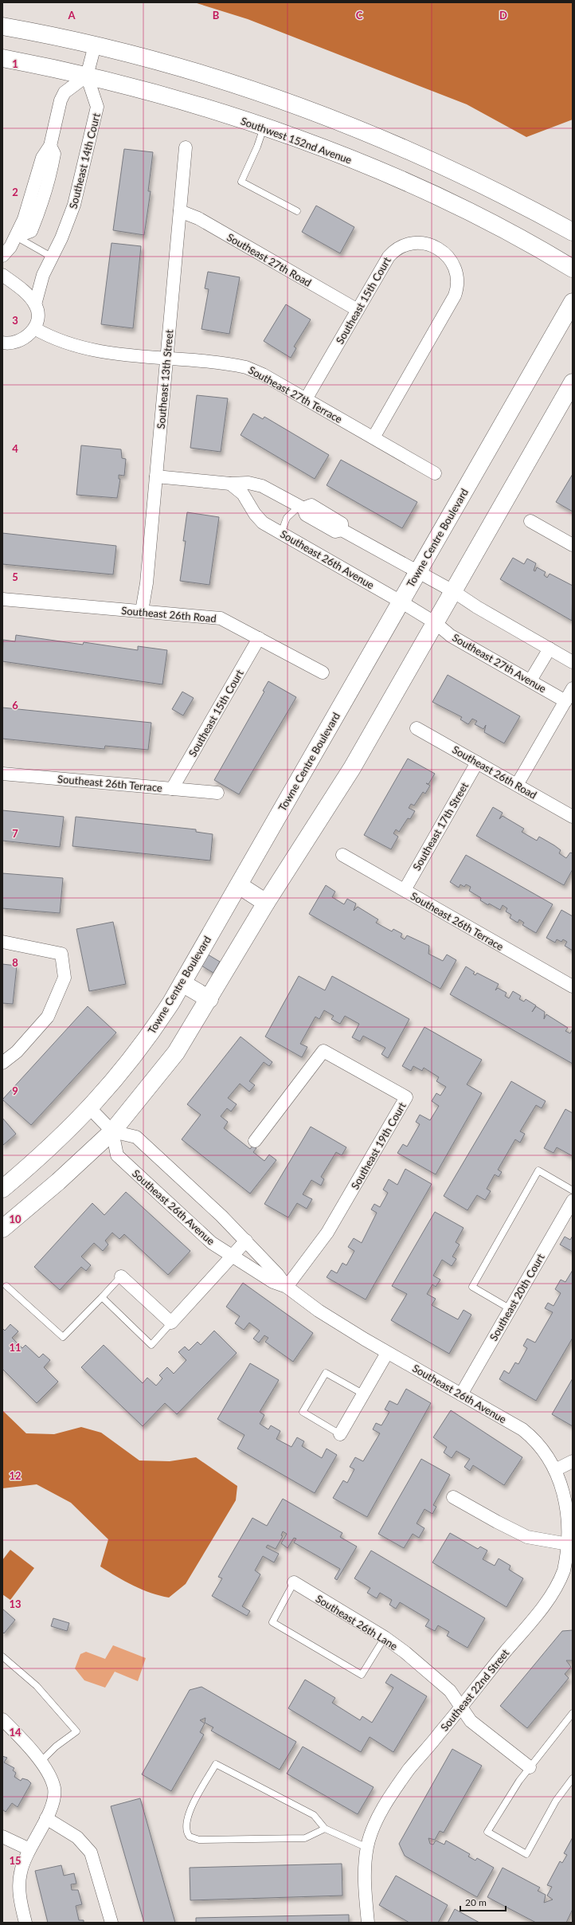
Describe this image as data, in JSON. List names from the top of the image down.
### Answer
{
  "streets": {
    "street": [
      "Southwest 152nd Avenue",
      "Southeast 14th Court",
      "Southeast 27th Road",
      "Southeast 15th Court",
      "Southeast 13th Street",
      "Southeast 27th Terrace",
      "Towne Centre Boulevard",
      "Southeast 26th Avenue",
      "Southeast 26th Road",
      "Southeast 27th Avenue",
      "Southeast 26th Terrace",
      "Southeast 17th Street",
      "Southeast 19th Court",
      "Southeast 20th Court",
      "Southeast 26th Lane",
      "Southeast 22nd Street"
    ]
  },
  "crossings": [
    ["Southwest 152nd Avenue", "Southeast 14th Court"],
    ["Southeast 27th Road", "Southeast 15th Court"],
    ["Southeast 27th Road", "Southeast 13th Street"],
    ["Southeast 15th Court", "Southeast 27th Terrace"],
    ["Southeast 15th Court", "Southeast 26th Road"],
    ["Southeast 15th Court", "Southeast 26th Terrace"],
    ["Southeast 13th Street", "Southeast 27th Terrace"],
    ["Southeast 13th Street", "Southeast 26th Road"],
    ["Towne Centre Boulevard", "Southeast 26th Avenue"],
    ["Southeast 26th Avenue", "Southeast 27th Avenue"],
    ["Southeast 26th Avenue", "Southeast 19th Court"],
    ["Southeast 26th Avenue", "Southeast 20th Court"],
    ["Southeast 26th Avenue", "Southeast 22nd Street"],
    ["Southeast 26th Road", "Southeast 17th Street"],
    ["Southeast 26th Terrace", "Southeast 17th Street"],
    ["Southeast 26th Lane", "Southeast 22nd Street"]
  ],
  "scale_bar": "20 m",
  "grid": {
    "columns": [
      "A",
      "B",
      "C",
      "D"
    ],
    "rows": [
      "1",
      "2",
      "3",
      "4",
      "5",
      "6",
      "7",
      "8",
      "9",
      "10",
      "11",
      "12",
      "13",
      "14",
      "15"
    ]
  }
}
